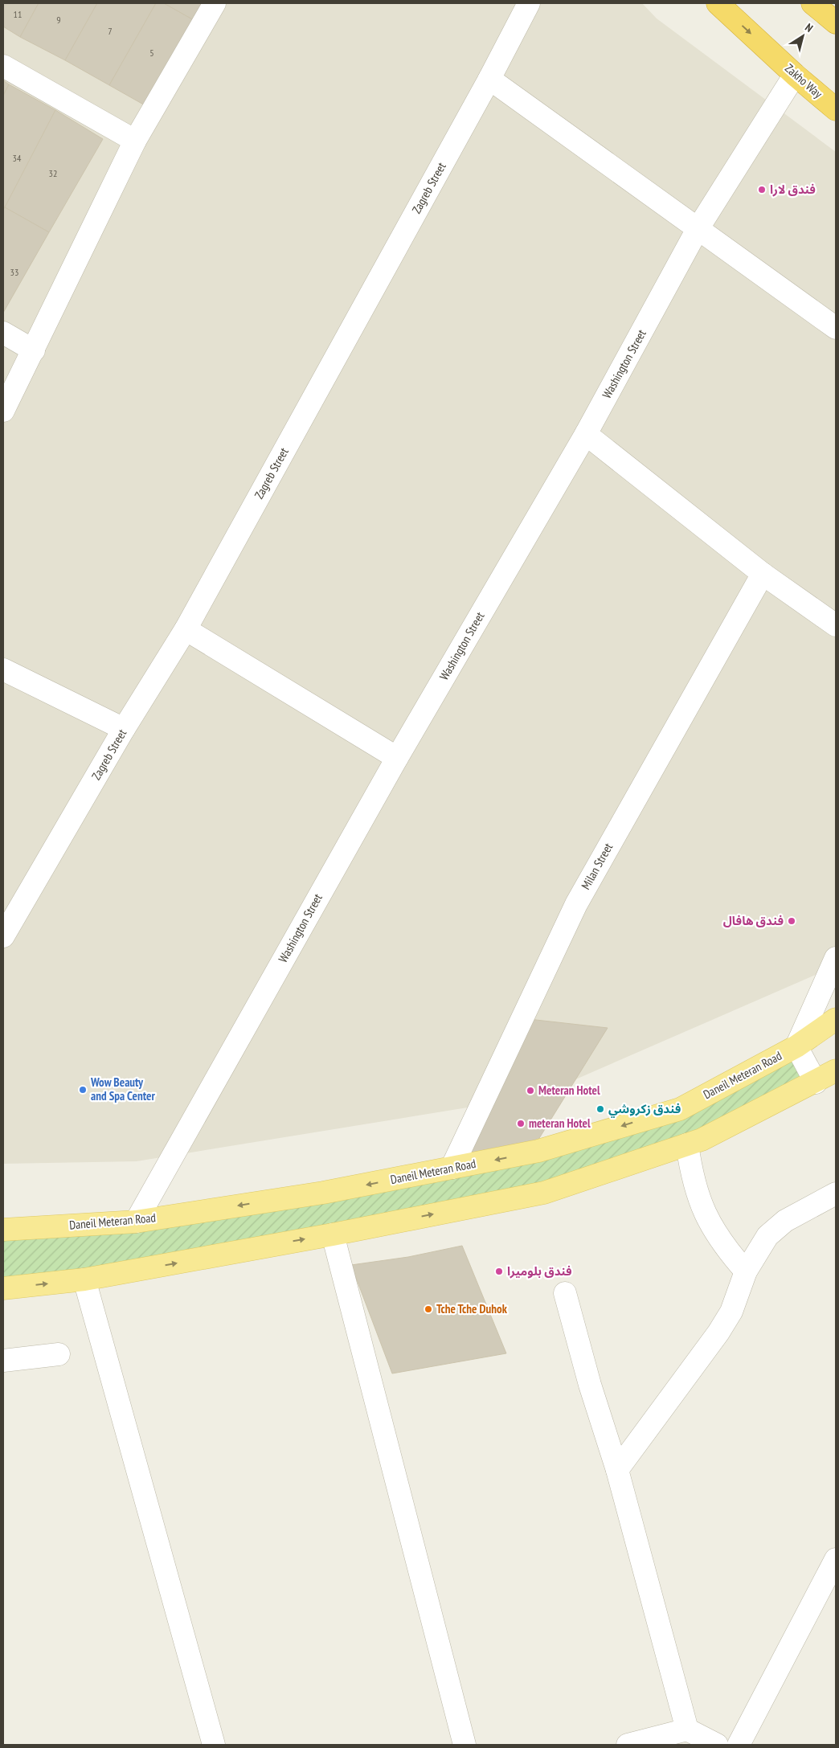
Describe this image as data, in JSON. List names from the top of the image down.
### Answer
{
  "streets": {
    "highway": ["Zakho Way"],
    "main road": ["Daneil Meteran Road"],
    "street": ["Zagreb Street", "Washington Street", "Milan Street"]
  },
  "crossings": [
    ["Zakho Way", "Washington Street"],
    ["Washington Street", "Daneil Meteran Road"],
    ["Milan Street", "Daneil Meteran Road"]
  ],
  "one_way": ["Zakho Way"],
  "places": [
    "فندق لارا",
    "فندق هافال",
    "Wow Beauty and Spa Center",
    "Meteran Hotel",
    "فندق زكروشي",
    "meteran Hotel",
    "فندق بلوميرا",
    "Tche Tche Duhok"
  ],
  "house_numbers": [
    "11",
    "9",
    "7",
    "5",
    "34",
    "32",
    "33"
  ],
  "north": "top right"
}
